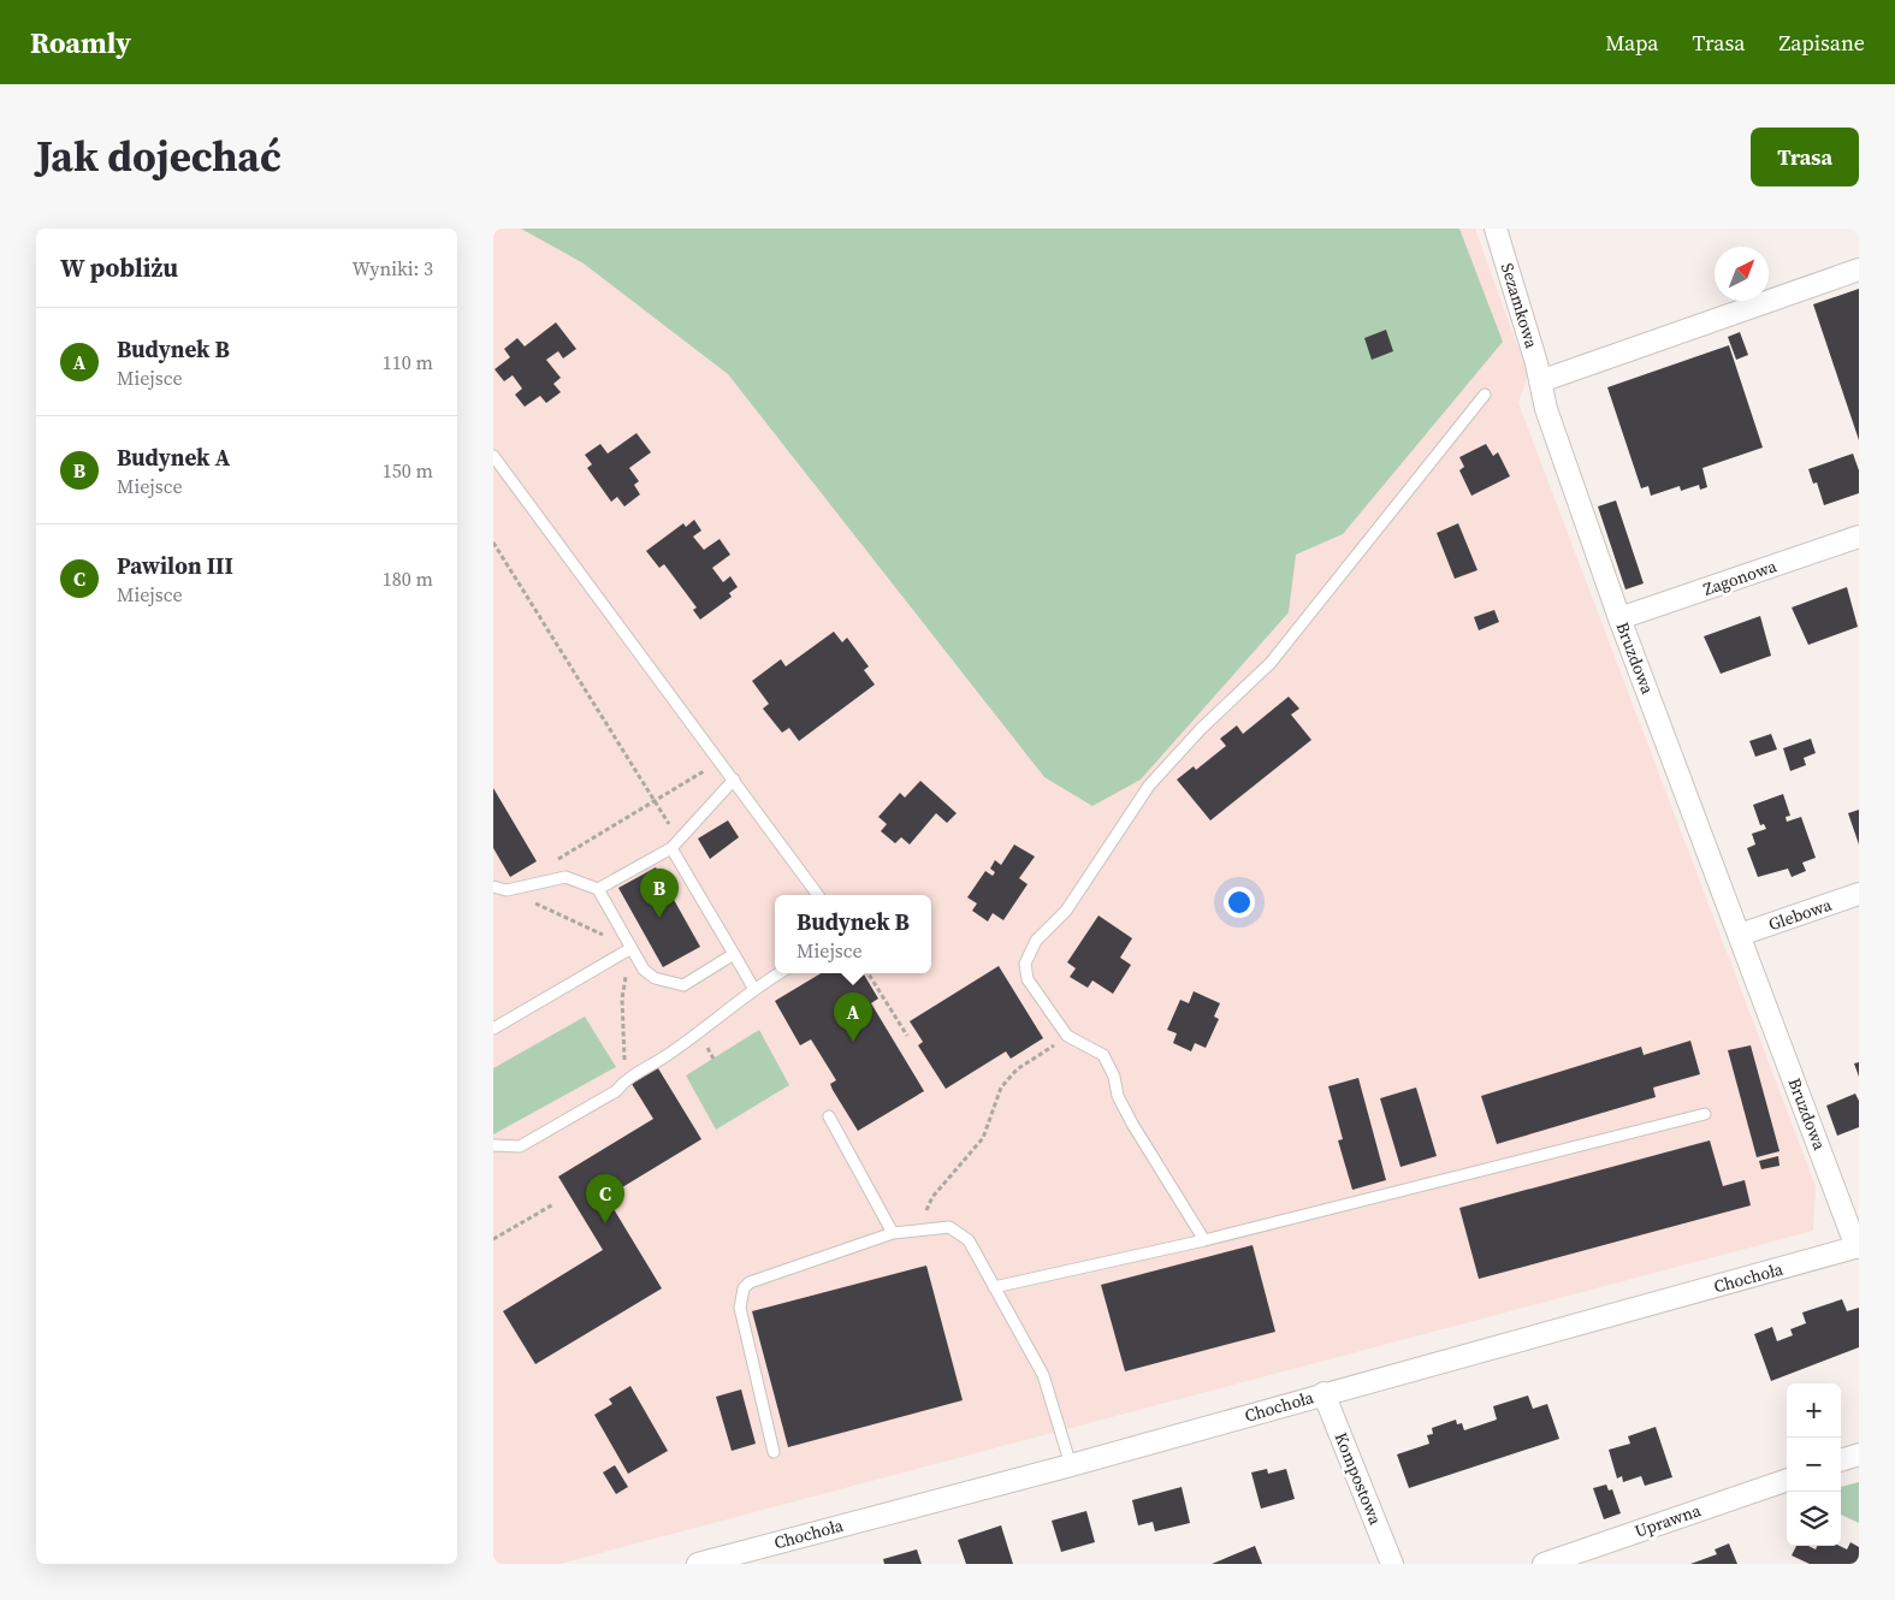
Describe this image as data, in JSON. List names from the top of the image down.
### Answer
{
  "streets": {
    "street": [
      "Sezamkowa",
      "Zagonowa",
      "Bruzdowa",
      "Glebowa",
      "Chochoła",
      "Kompostowa",
      "Uprawna"
    ]
  },
  "crossings": [
    ["Sezamkowa", "Bruzdowa"],
    ["Zagonowa", "Bruzdowa"],
    ["Bruzdowa", "Glebowa"],
    ["Bruzdowa", "Chochoła"],
    ["Chochoła", "Kompostowa"]
  ],
  "north": "top right",
  "page": {
    "header": "Roamly",
    "nav": ["Mapa", "Trasa", "Zapisane"],
    "title": "Jak dojechać",
    "buttons": "Trasa",
    "heading": ["W pobliżu", "Wyniki: 3"],
    "list": [
      {
        "mark": "A",
        "name": "Budynek B",
        "note": "Miejsce",
        "value": "110 m"
      },
      {
        "mark": "B",
        "name": "Budynek A",
        "note": "Miejsce",
        "value": "150 m"
      },
      {
        "mark": "C",
        "name": "Pawilon III",
        "note": "Miejsce",
        "value": "180 m"
      }
    ],
    "pins": ["B", "A", "C"],
    "popup": ["Budynek B", "Miejsce"],
    "map_buttons": ["+", "−"]
  }
}
